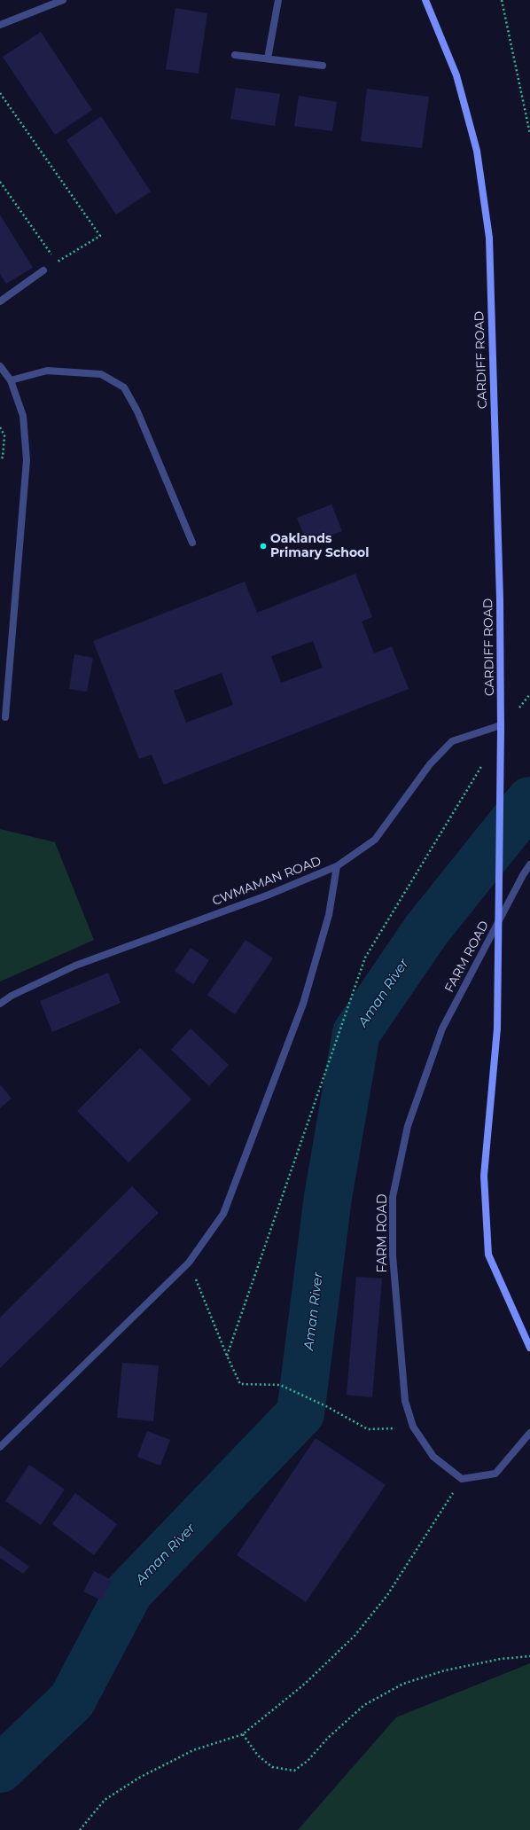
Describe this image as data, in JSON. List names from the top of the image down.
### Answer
{
  "streets": {
    "main road": ["CARDIFF ROAD"],
    "street": ["CWMAMAN ROAD", "FARM ROAD"]
  },
  "crossings": [
    ["CARDIFF ROAD", "CWMAMAN ROAD"]
  ],
  "water": ["Aman River"],
  "places": ["Oaklands Primary School"]
}
